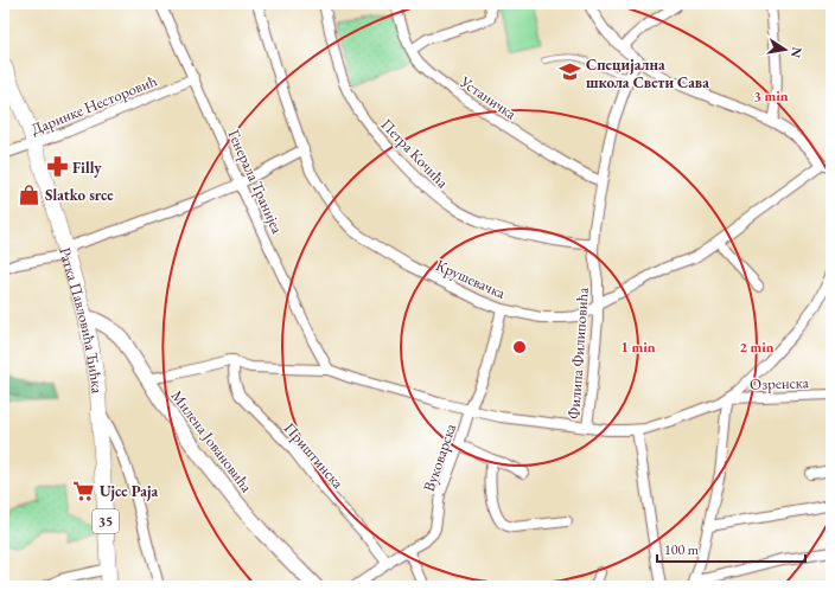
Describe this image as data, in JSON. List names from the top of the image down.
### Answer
{
  "streets": {
    "main road": ["Ратка Павловића Ћићка", "Милена Јовановића", "35"],
    "street": [
      "Устаничка",
      "Даринке Несторовић",
      "Петра Кочића",
      "Генерала Транијеа",
      "Крушевачка",
      "Филипа Филиповића",
      "Озренска",
      "Приштинска",
      "Вуковарска"
    ]
  },
  "crossings": [
    ["Устаничка", "Филипа Филиповића"],
    ["Даринке Несторовић", "Генерала Транијеа"],
    ["Даринке Несторовић", "Ратка Павловића Ћићка"],
    ["Петра Кочића", "Филипа Филиповића"],
    ["Крушевачка", "Филипа Филиповића"],
    ["Крушевачка", "Вуковарска"],
    ["Ратка Павловића Ћићка", "Милена Јовановића"],
    ["Приштинска", "Вуковарска"]
  ],
  "places": {
    "school or university": ["Специјална школа Свети Сава"],
    "pharmacy": ["Filly"],
    "shop": ["Slatko srce"],
    "supermarket": ["Ujce Paja"]
  },
  "scale_bar": "100 m",
  "north": "right",
  "rings": ["3 min", "1 min", "2 min"]
}
